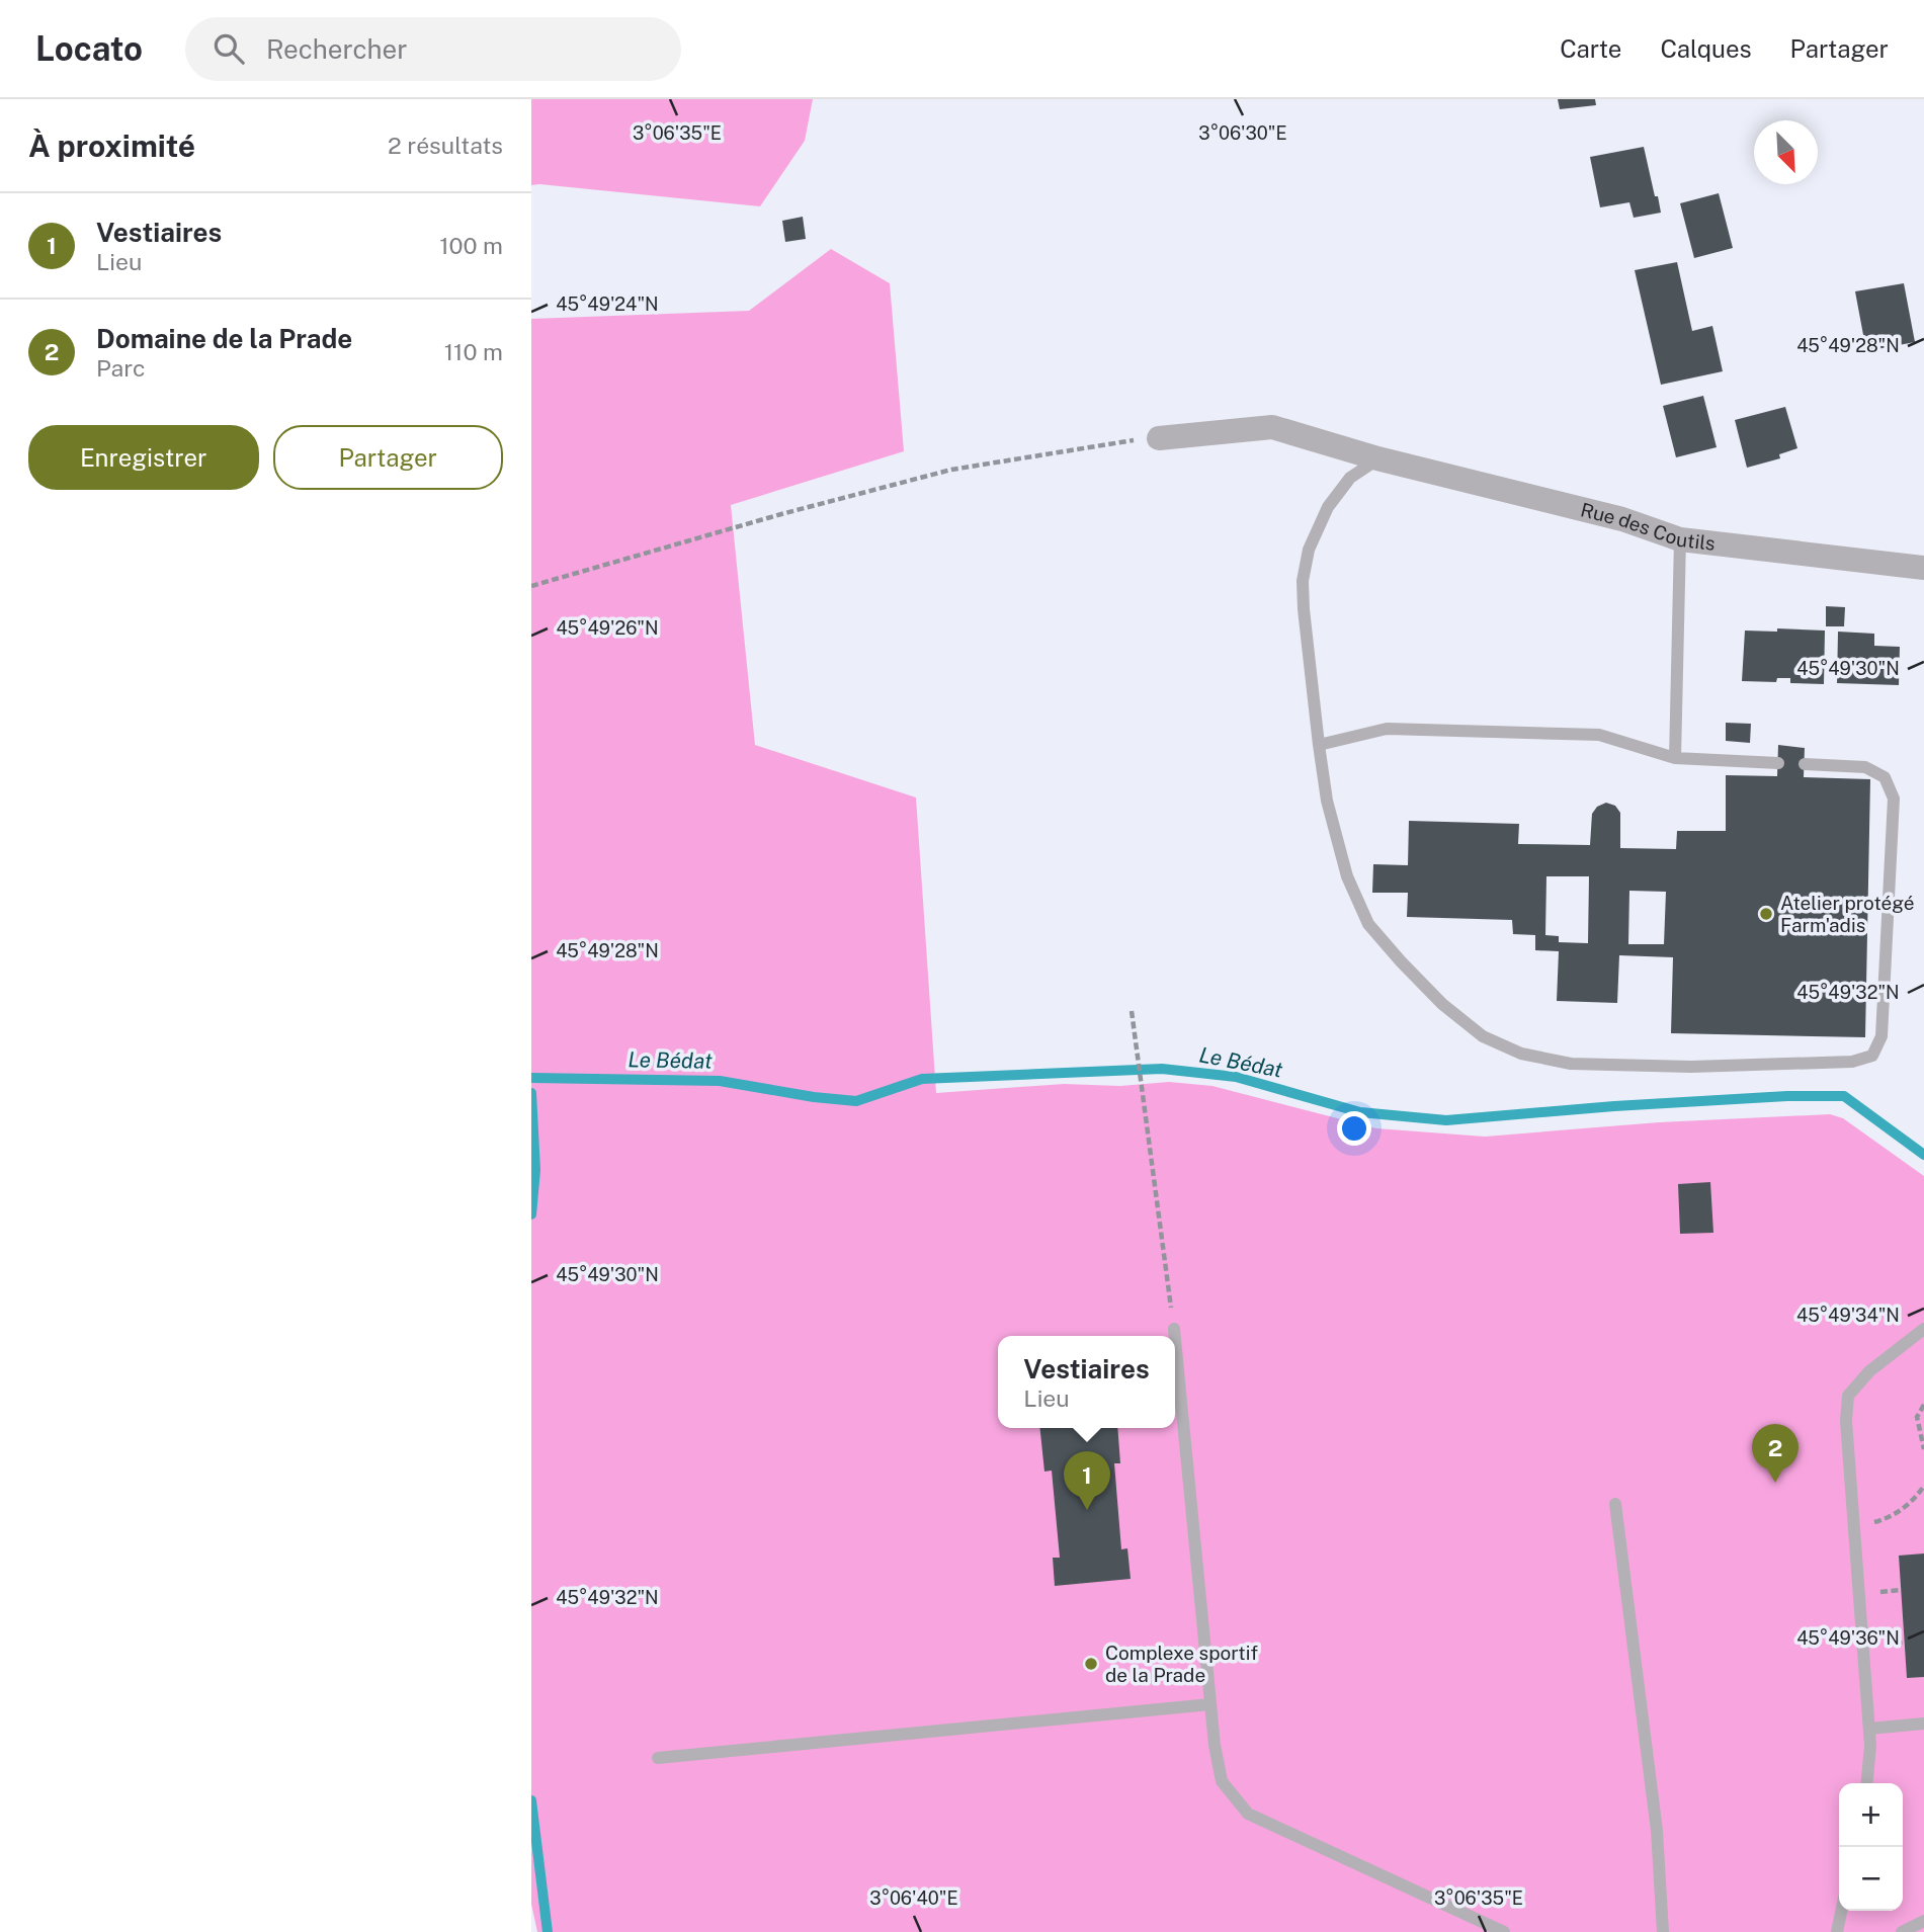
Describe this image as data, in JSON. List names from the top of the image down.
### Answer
{
  "streets": {
    "street": ["Rue des Coutils"]
  },
  "water": ["Le Bédat"],
  "places": ["Atelier protégé Farm'adis", "Complexe sportif de la Prade"],
  "north": "bottom right",
  "page": {
    "header": "Locato",
    "search": "Rechercher",
    "nav": ["Carte", "Calques", "Partager"],
    "heading": ["À proximité", "2 résultats"],
    "list": [
      {
        "mark": "1",
        "name": "Vestiaires",
        "note": "Lieu",
        "value": "100 m"
      },
      {
        "mark": "2",
        "name": "Domaine de la Prade",
        "note": "Parc",
        "value": "110 m"
      }
    ],
    "buttons": ["Enregistrer", "Partager"],
    "popup": ["Vestiaires", "Lieu"],
    "pins": ["2", "1"],
    "map_buttons": ["+", "−"]
  },
  "coordinates": [
    "3°06'35\"E",
    "3°06'30\"E",
    "45°49'24\"N",
    "45°49'28\"N",
    "45°49'26\"N",
    "45°49'30\"N",
    "45°49'32\"N",
    "45°49'34\"N",
    "45°49'36\"N",
    "3°06'40\"E"
  ]
}
